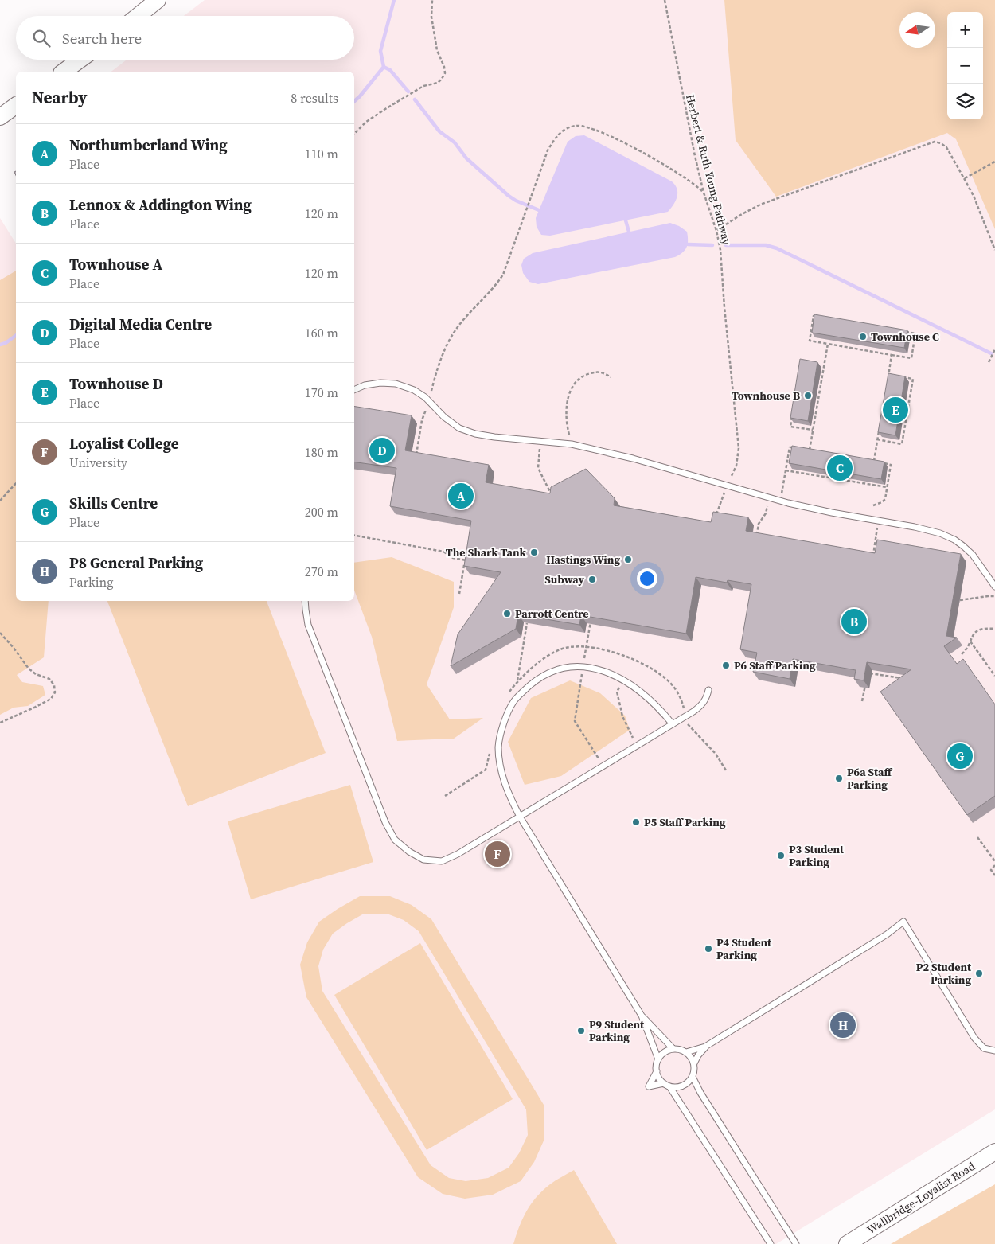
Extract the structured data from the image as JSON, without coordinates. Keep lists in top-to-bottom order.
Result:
{
  "streets": {
    "main road": ["Wallbridge-Loyalist Road"],
    "path": ["Herbert & Ruth Young Pathway"]
  },
  "places": [
    "Townhouse C",
    "Townhouse B",
    "The Shark Tank",
    "Hastings Wing",
    "Subway",
    "Parrott Centre",
    "P6 Staff Parking",
    "P6a Staff Parking",
    "P5 Staff Parking",
    "P3 Student Parking",
    "P4 Student Parking",
    "P2 Student Parking",
    "P9 Student Parking"
  ],
  "north": "left",
  "page": {
    "map_buttons": ["+", "−"],
    "search": "Search here",
    "heading": ["Nearby", "8 results"],
    "list": [
      {
        "mark": "A",
        "name": "Northumberland Wing",
        "note": "Place",
        "value": "110 m"
      },
      {
        "mark": "B",
        "name": "Lennox & Addington Wing",
        "note": "Place",
        "value": "120 m"
      },
      {
        "mark": "C",
        "name": "Townhouse A",
        "note": "Place",
        "value": "120 m"
      },
      {
        "mark": "D",
        "name": "Digital Media Centre",
        "note": "Place",
        "value": "160 m"
      },
      {
        "mark": "E",
        "name": "Townhouse D",
        "note": "Place",
        "value": "170 m"
      },
      {
        "mark": "F",
        "name": "Loyalist College",
        "note": "University",
        "value": "180 m"
      },
      {
        "mark": "G",
        "name": "Skills Centre",
        "note": "Place",
        "value": "200 m"
      },
      {
        "mark": "H",
        "name": "P8 General Parking",
        "note": "Parking",
        "value": "270 m"
      }
    ],
    "pins": [
      "E",
      "D",
      "C",
      "A",
      "B",
      "G",
      "F",
      "H"
    ]
  }
}
